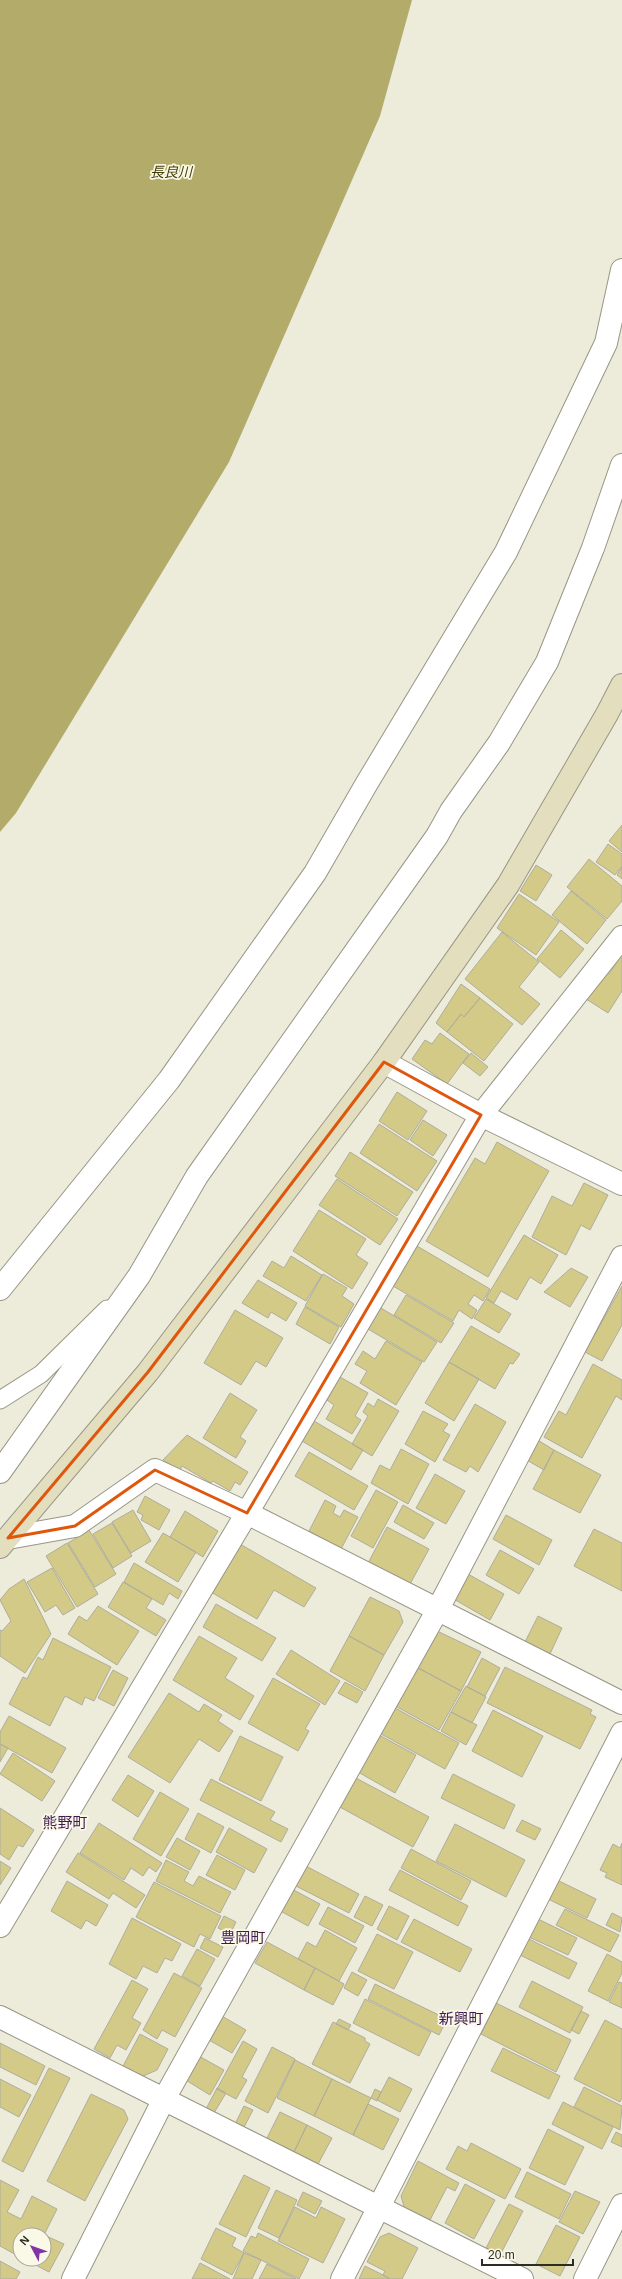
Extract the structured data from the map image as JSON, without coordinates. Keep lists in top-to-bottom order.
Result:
{
  "districts": ["熊野町", "豊岡町", "新興町"],
  "water": ["長良川"],
  "scale_bar": "20 m",
  "north": "top left"
}
